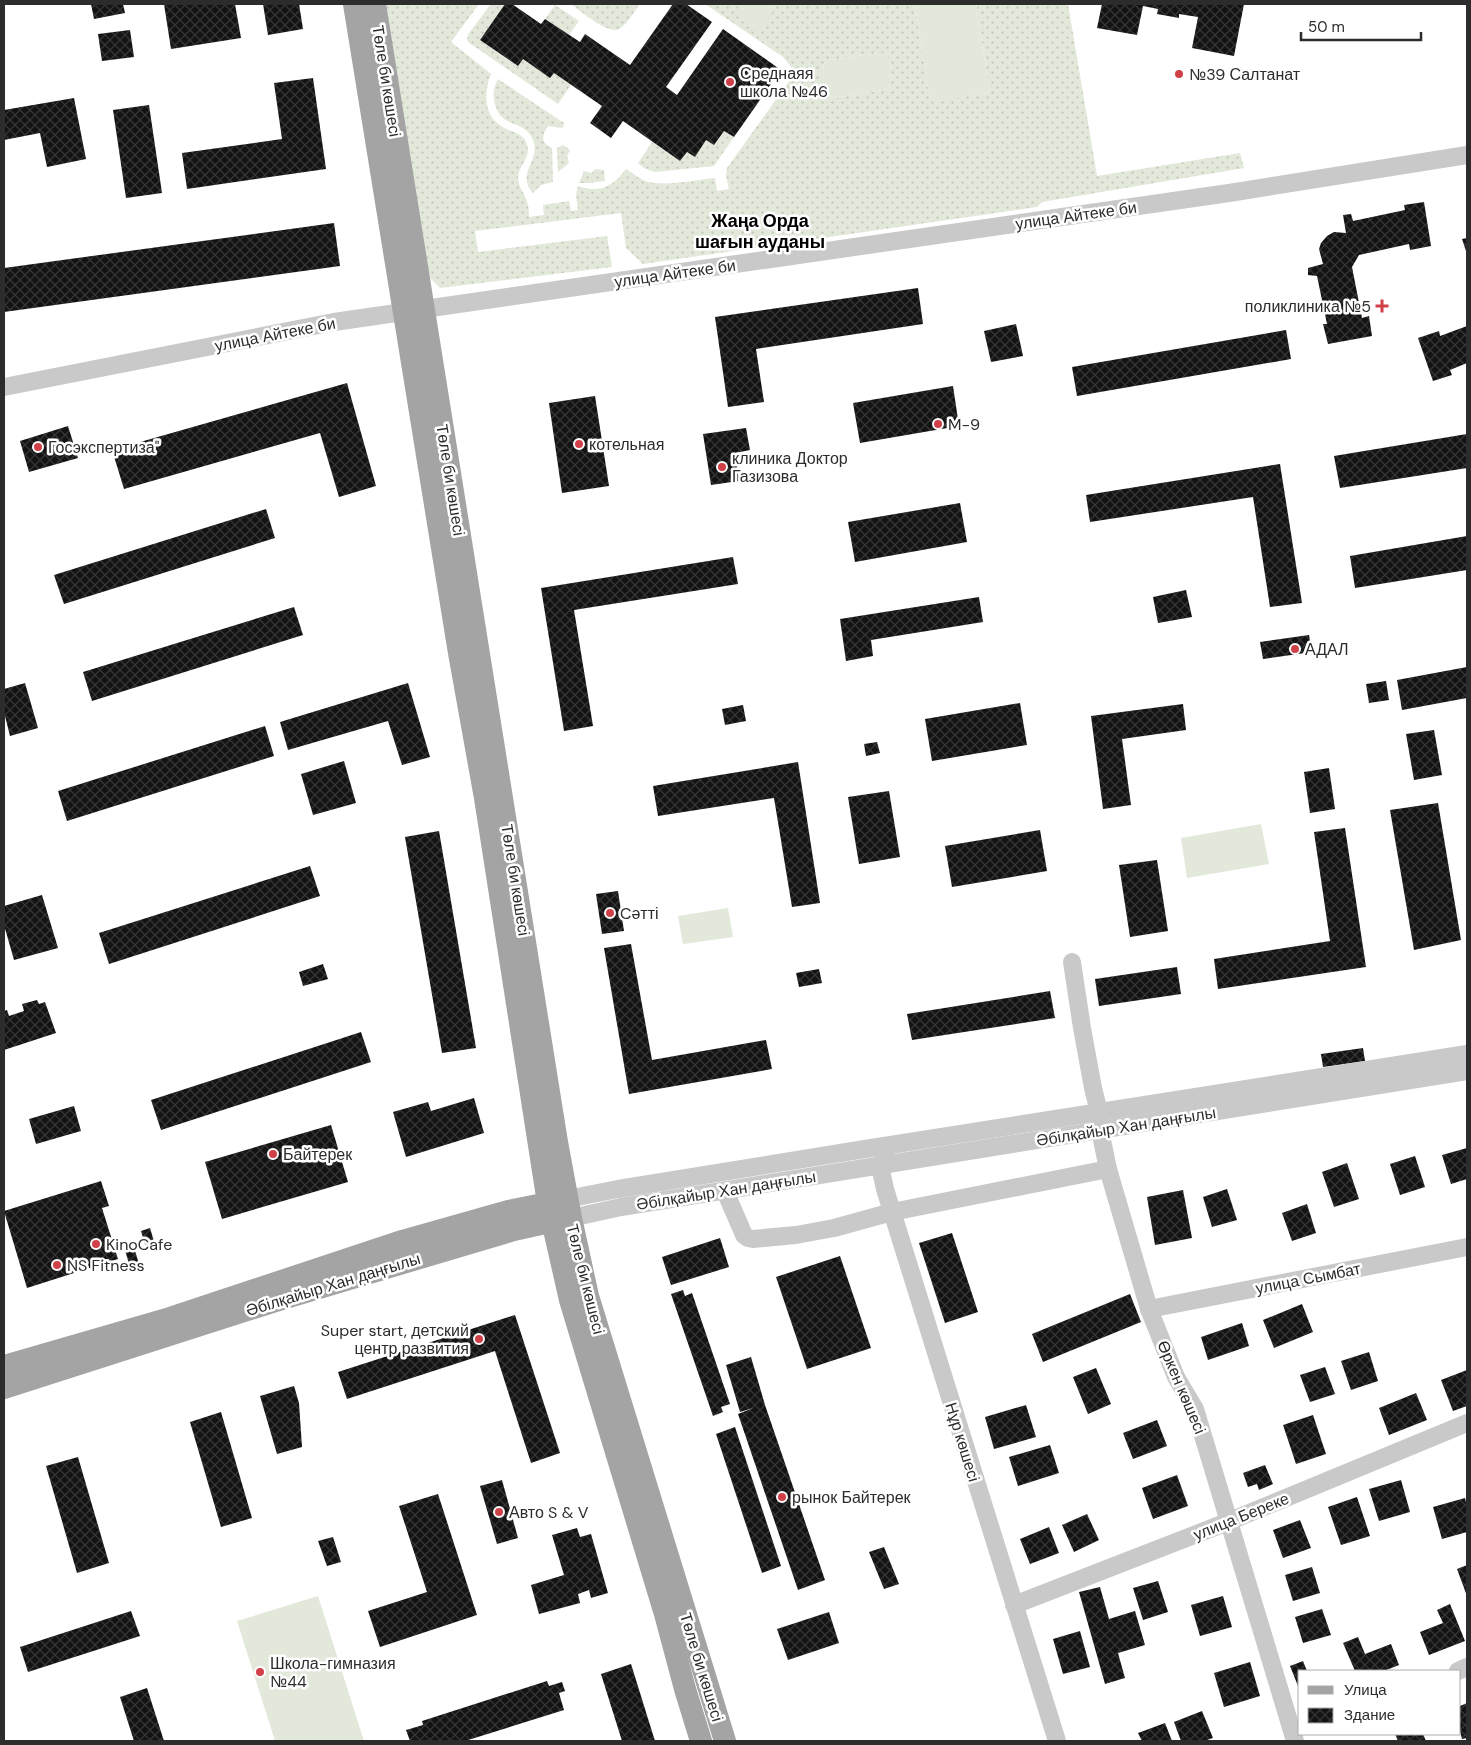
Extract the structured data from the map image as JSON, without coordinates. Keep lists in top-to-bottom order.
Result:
{
  "streets": {
    "main road": ["Төле би көшесі", "Әбілқайыр Хан даңғылы"],
    "street": [
      "улица Айтеке би",
      "улица Сымбат",
      "Өркен көшесі",
      "Нұр көшесі",
      "улица Береке"
    ]
  },
  "crossings": [
    ["Төле би көшесі", "улица Айтеке би"],
    ["Төле би көшесі", "Әбілқайыр Хан даңғылы"],
    ["Әбілқайыр Хан даңғылы", "Өркен көшесі"],
    ["Әбілқайыр Хан даңғылы", "Нұр көшесі"],
    ["улица Сымбат", "Өркен көшесі"],
    ["Өркен көшесі", "улица Береке"],
    ["Нұр көшесі", "улица Береке"]
  ],
  "districts": ["Жаңа Орда шағын ауданы"],
  "places": {
    "other": [
      "№39 Салтанат",
      "Среднаяя школа №46",
      "M-9",
      "котельная",
      "Госэкспертиза\"",
      "клиника Доктор Газизова",
      "АДАЛ",
      "Cәтті",
      "Байтерек",
      "KinoCafe",
      "NS Fitness",
      "Super start, детский центр развития",
      "рынок Байтерек",
      "Авто S & V",
      "Школа-гимназия №44"
    ],
    "health": ["поликлиника №5"]
  },
  "legend": ["Улица", "Здание"],
  "scale_bar": "50 m"
}
